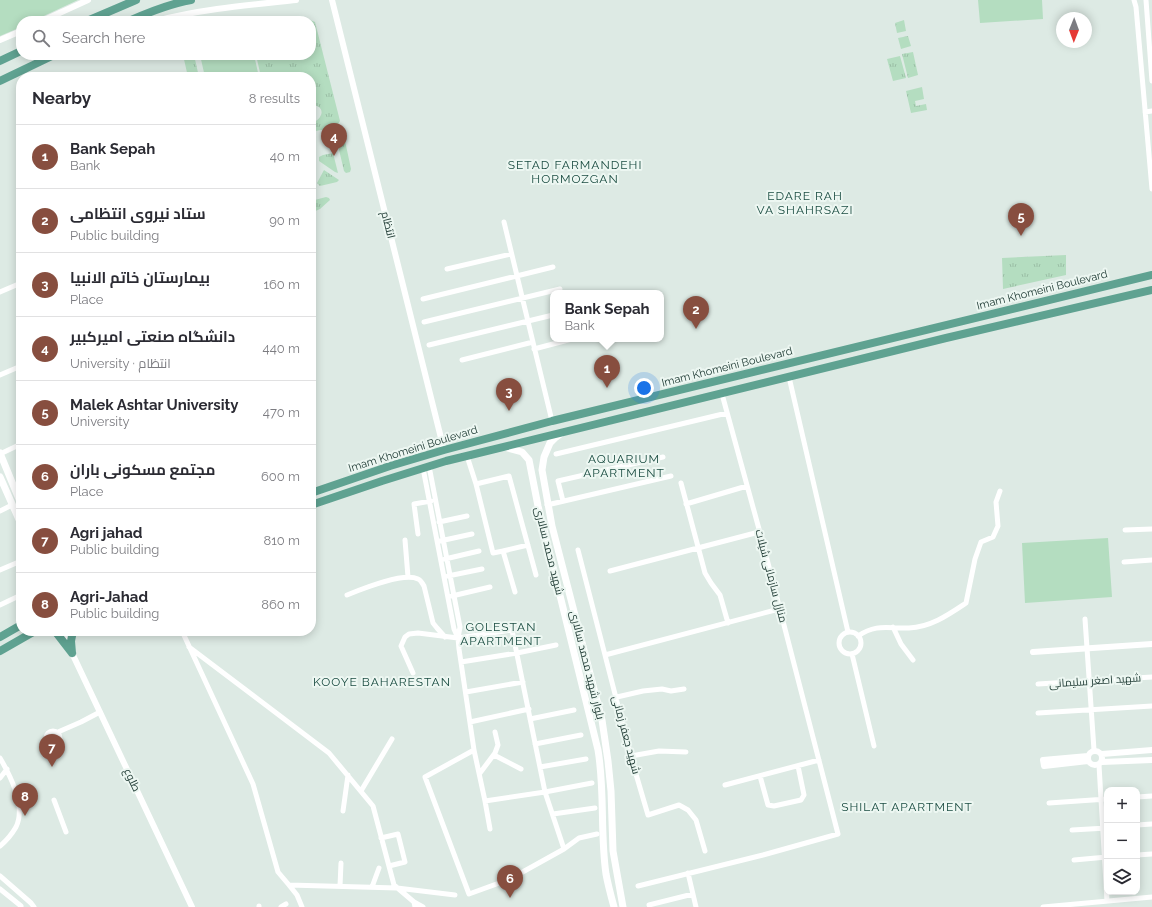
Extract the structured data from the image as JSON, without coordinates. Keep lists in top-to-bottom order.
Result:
{
  "streets": {
    "main road": ["Imam Khomeini Boulevard", "شهید محمد سالاری", "بلوار شهید محمد سالاری"],
    "street": [
      "انتظام",
      "منازل سازمانی شیلات",
      "شهید اصغر سلیمانی",
      "شهید جعفر زمانی",
      "طلوع"
    ]
  },
  "crossings": [
    ["انتظام", "Imam Khomeini Boulevard"],
    ["Imam Khomeini Boulevard", "شهید محمد سالاری"],
    ["Imam Khomeini Boulevard", "منازل سازمانی شیلات"],
    ["Imam Khomeini Boulevard", "بلوار شهید محمد سالاری"]
  ],
  "districts": [
    "SETAD FARMANDEHI HORMOZGAN",
    "EDARE RAH VA SHAHRSAZI",
    "AQUARIUM APARTMENT",
    "GOLESTAN APARTMENT",
    "KOOYE BAHARESTAN",
    "SHILAT APARTMENT"
  ],
  "north": "bottom",
  "page": {
    "search": "Search here",
    "heading": ["Nearby", "8 results"],
    "pins": [
      "4",
      "5",
      "2",
      "1",
      "3",
      "7",
      "8",
      "6"
    ],
    "list": [
      {
        "mark": "1",
        "name": "Bank Sepah",
        "note": "Bank",
        "value": "40 m"
      },
      {
        "mark": "2",
        "name": "ستاد نیروی انتظامی",
        "note": "Public building",
        "value": "90 m"
      },
      {
        "mark": "3",
        "name": "بیمارستان خاتم الانبیا",
        "note": "Place",
        "value": "160 m"
      },
      {
        "mark": "4",
        "name": "دانشگاه صنعتی امیرکبیر",
        "note": "University · انتظام",
        "value": "440 m"
      },
      {
        "mark": "5",
        "name": "Malek Ashtar University",
        "note": "University",
        "value": "470 m"
      },
      {
        "mark": "6",
        "name": "مجتمع مسکونی باران",
        "note": "Place",
        "value": "600 m"
      },
      {
        "mark": "7",
        "name": "Agri jahad",
        "note": "Public building",
        "value": "810 m"
      },
      {
        "mark": "8",
        "name": "Agri-Jahad",
        "note": "Public building",
        "value": "860 m"
      }
    ],
    "popup": ["Bank Sepah", "Bank"],
    "map_buttons": ["+", "−"]
  }
}
